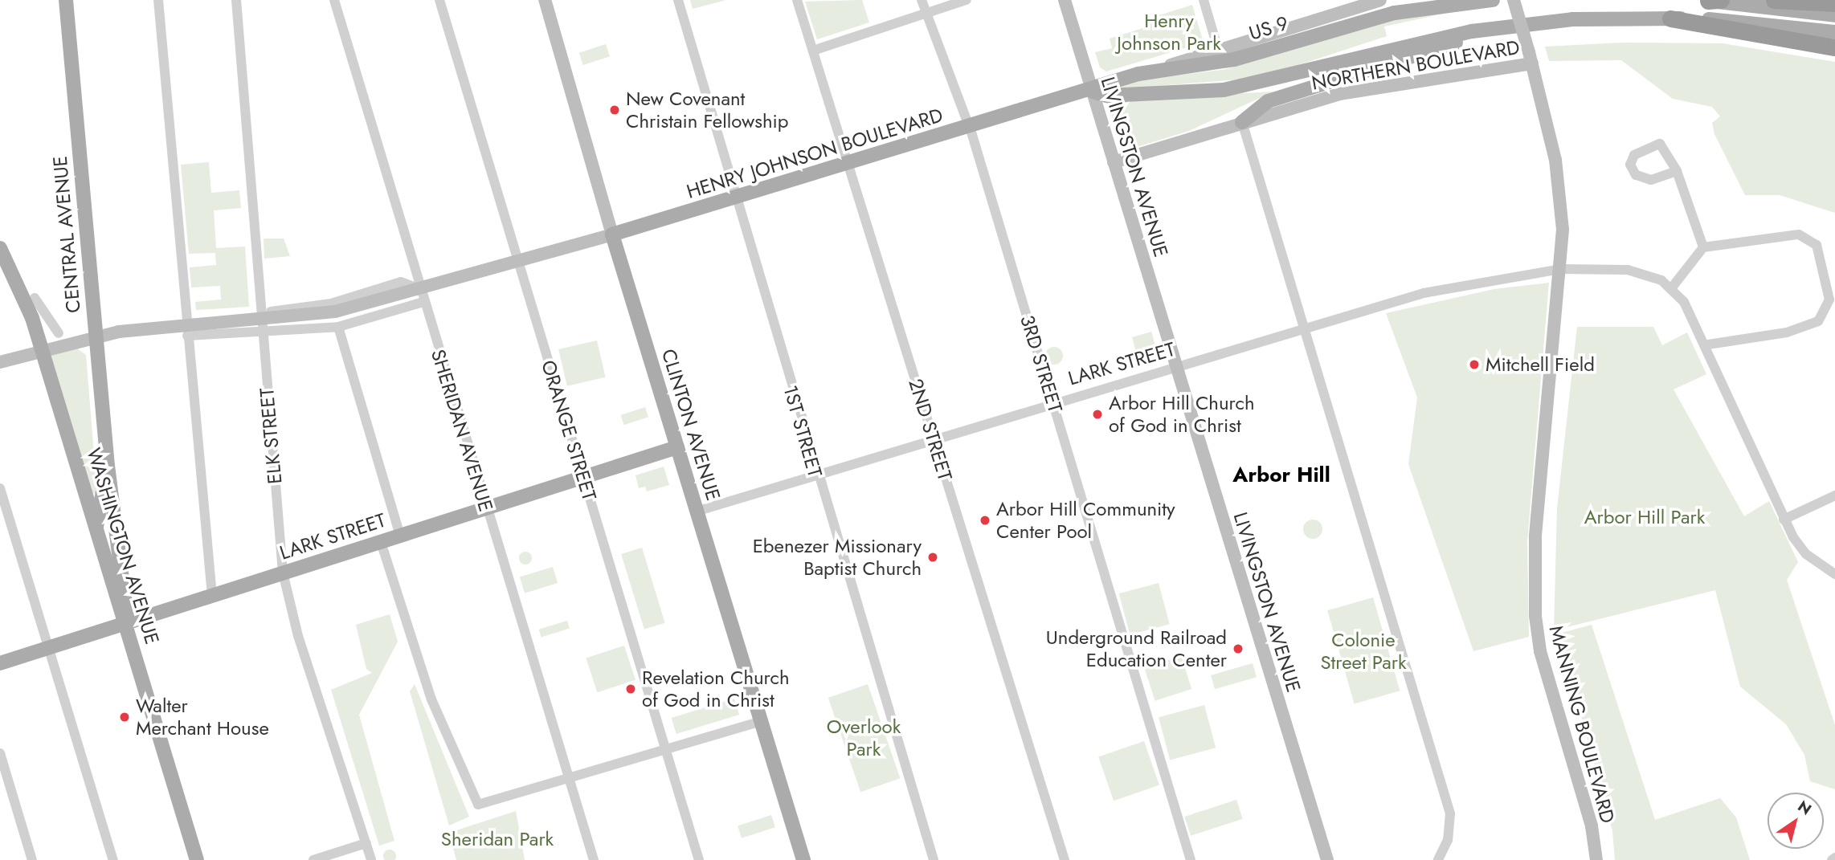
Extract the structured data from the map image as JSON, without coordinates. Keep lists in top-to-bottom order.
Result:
{
  "streets": {
    "main road": [
      "US 9",
      "HENRY JOHNSON BOULEVARD",
      "CENTRAL AVENUE",
      "LARK STREET",
      "CLINTON AVENUE",
      "WASHINGTON AVENUE"
    ],
    "street": [
      "NORTHERN BOULEVARD",
      "LIVINGSTON AVENUE",
      "3RD STREET",
      "2ND STREET",
      "SHERIDAN AVENUE",
      "ORANGE STREET",
      "1ST STREET",
      "ELK STREET",
      "MANNING BOULEVARD"
    ]
  },
  "crossings": [
    ["US 9", "HENRY JOHNSON BOULEVARD"],
    ["US 9", "LIVINGSTON AVENUE"],
    ["NORTHERN BOULEVARD", "LIVINGSTON AVENUE"],
    ["NORTHERN BOULEVARD", "MANNING BOULEVARD"],
    ["HENRY JOHNSON BOULEVARD", "LIVINGSTON AVENUE"],
    ["HENRY JOHNSON BOULEVARD", "CENTRAL AVENUE"],
    ["HENRY JOHNSON BOULEVARD", "3RD STREET"],
    ["HENRY JOHNSON BOULEVARD", "CLINTON AVENUE"],
    ["HENRY JOHNSON BOULEVARD", "2ND STREET"],
    ["HENRY JOHNSON BOULEVARD", "SHERIDAN AVENUE"],
    ["HENRY JOHNSON BOULEVARD", "ORANGE STREET"],
    ["HENRY JOHNSON BOULEVARD", "1ST STREET"],
    ["HENRY JOHNSON BOULEVARD", "ELK STREET"],
    ["HENRY JOHNSON BOULEVARD", "WASHINGTON AVENUE"],
    ["LIVINGSTON AVENUE", "LARK STREET"],
    ["CENTRAL AVENUE", "LARK STREET"],
    ["CENTRAL AVENUE", "WASHINGTON AVENUE"],
    ["3RD STREET", "LARK STREET"],
    ["LARK STREET", "CLINTON AVENUE"],
    ["LARK STREET", "2ND STREET"],
    ["LARK STREET", "SHERIDAN AVENUE"],
    ["LARK STREET", "ORANGE STREET"],
    ["LARK STREET", "1ST STREET"],
    ["LARK STREET", "ELK STREET"],
    ["LARK STREET", "WASHINGTON AVENUE"],
    ["LARK STREET", "MANNING BOULEVARD"]
  ],
  "districts": ["Arbor Hill"],
  "parks": [
    "Henry Johnson Park",
    "Arbor Hill Park",
    "Colonie Street Park",
    "Overlook Park",
    "Sheridan Park"
  ],
  "places": [
    "New Covenant Christain Fellowship",
    "Mitchell Field",
    "Arbor Hill Church of God in Christ",
    "Arbor Hill Community Center Pool",
    "Ebenezer Missionary Baptist Church",
    "Underground Railroad Education Center",
    "Revelation Church of God in Christ",
    "Walter Merchant House"
  ],
  "north": "top right"
}
